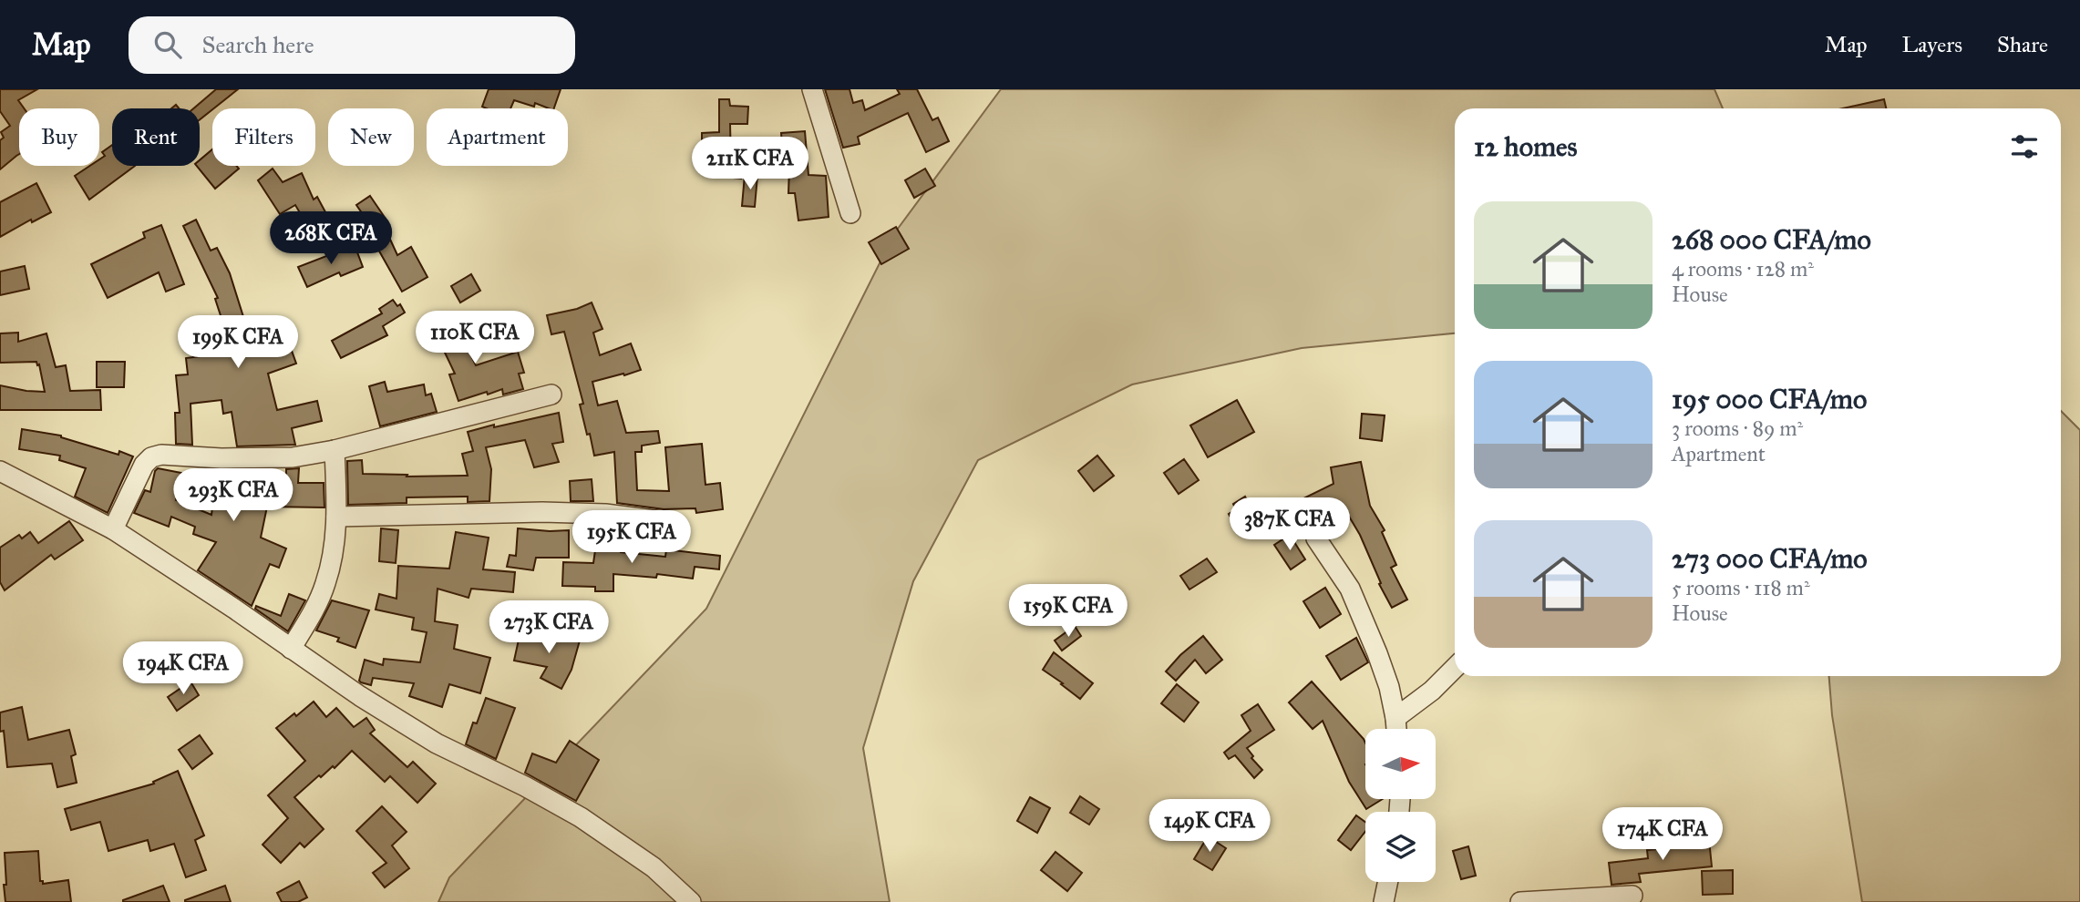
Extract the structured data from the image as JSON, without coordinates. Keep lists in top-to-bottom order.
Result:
{
  "north": "right",
  "page": {
    "header": "Map",
    "search": "Search here",
    "nav": ["Map", "Layers", "Share"],
    "chip": [
      "Buy",
      "Rent",
      "Filters",
      "New",
      "Apartment"
    ],
    "heading": "12 homes",
    "price": [
      "211K CFA",
      "268K CFA",
      "110K CFA",
      "199K CFA",
      "293K CFA",
      "387K CFA",
      "195K CFA",
      "159K CFA",
      "273K CFA",
      "194K CFA",
      "149K CFA",
      "174K CFA"
    ],
    "list": [
      {
        "name": "268 000 CFA/mo",
        "note": "4 rooms · 128 m² · House"
      },
      {
        "name": "195 000 CFA/mo",
        "note": "3 rooms · 89 m² · Apartment"
      },
      {
        "name": "273 000 CFA/mo",
        "note": "5 rooms · 118 m² · House"
      }
    ]
  }
}
